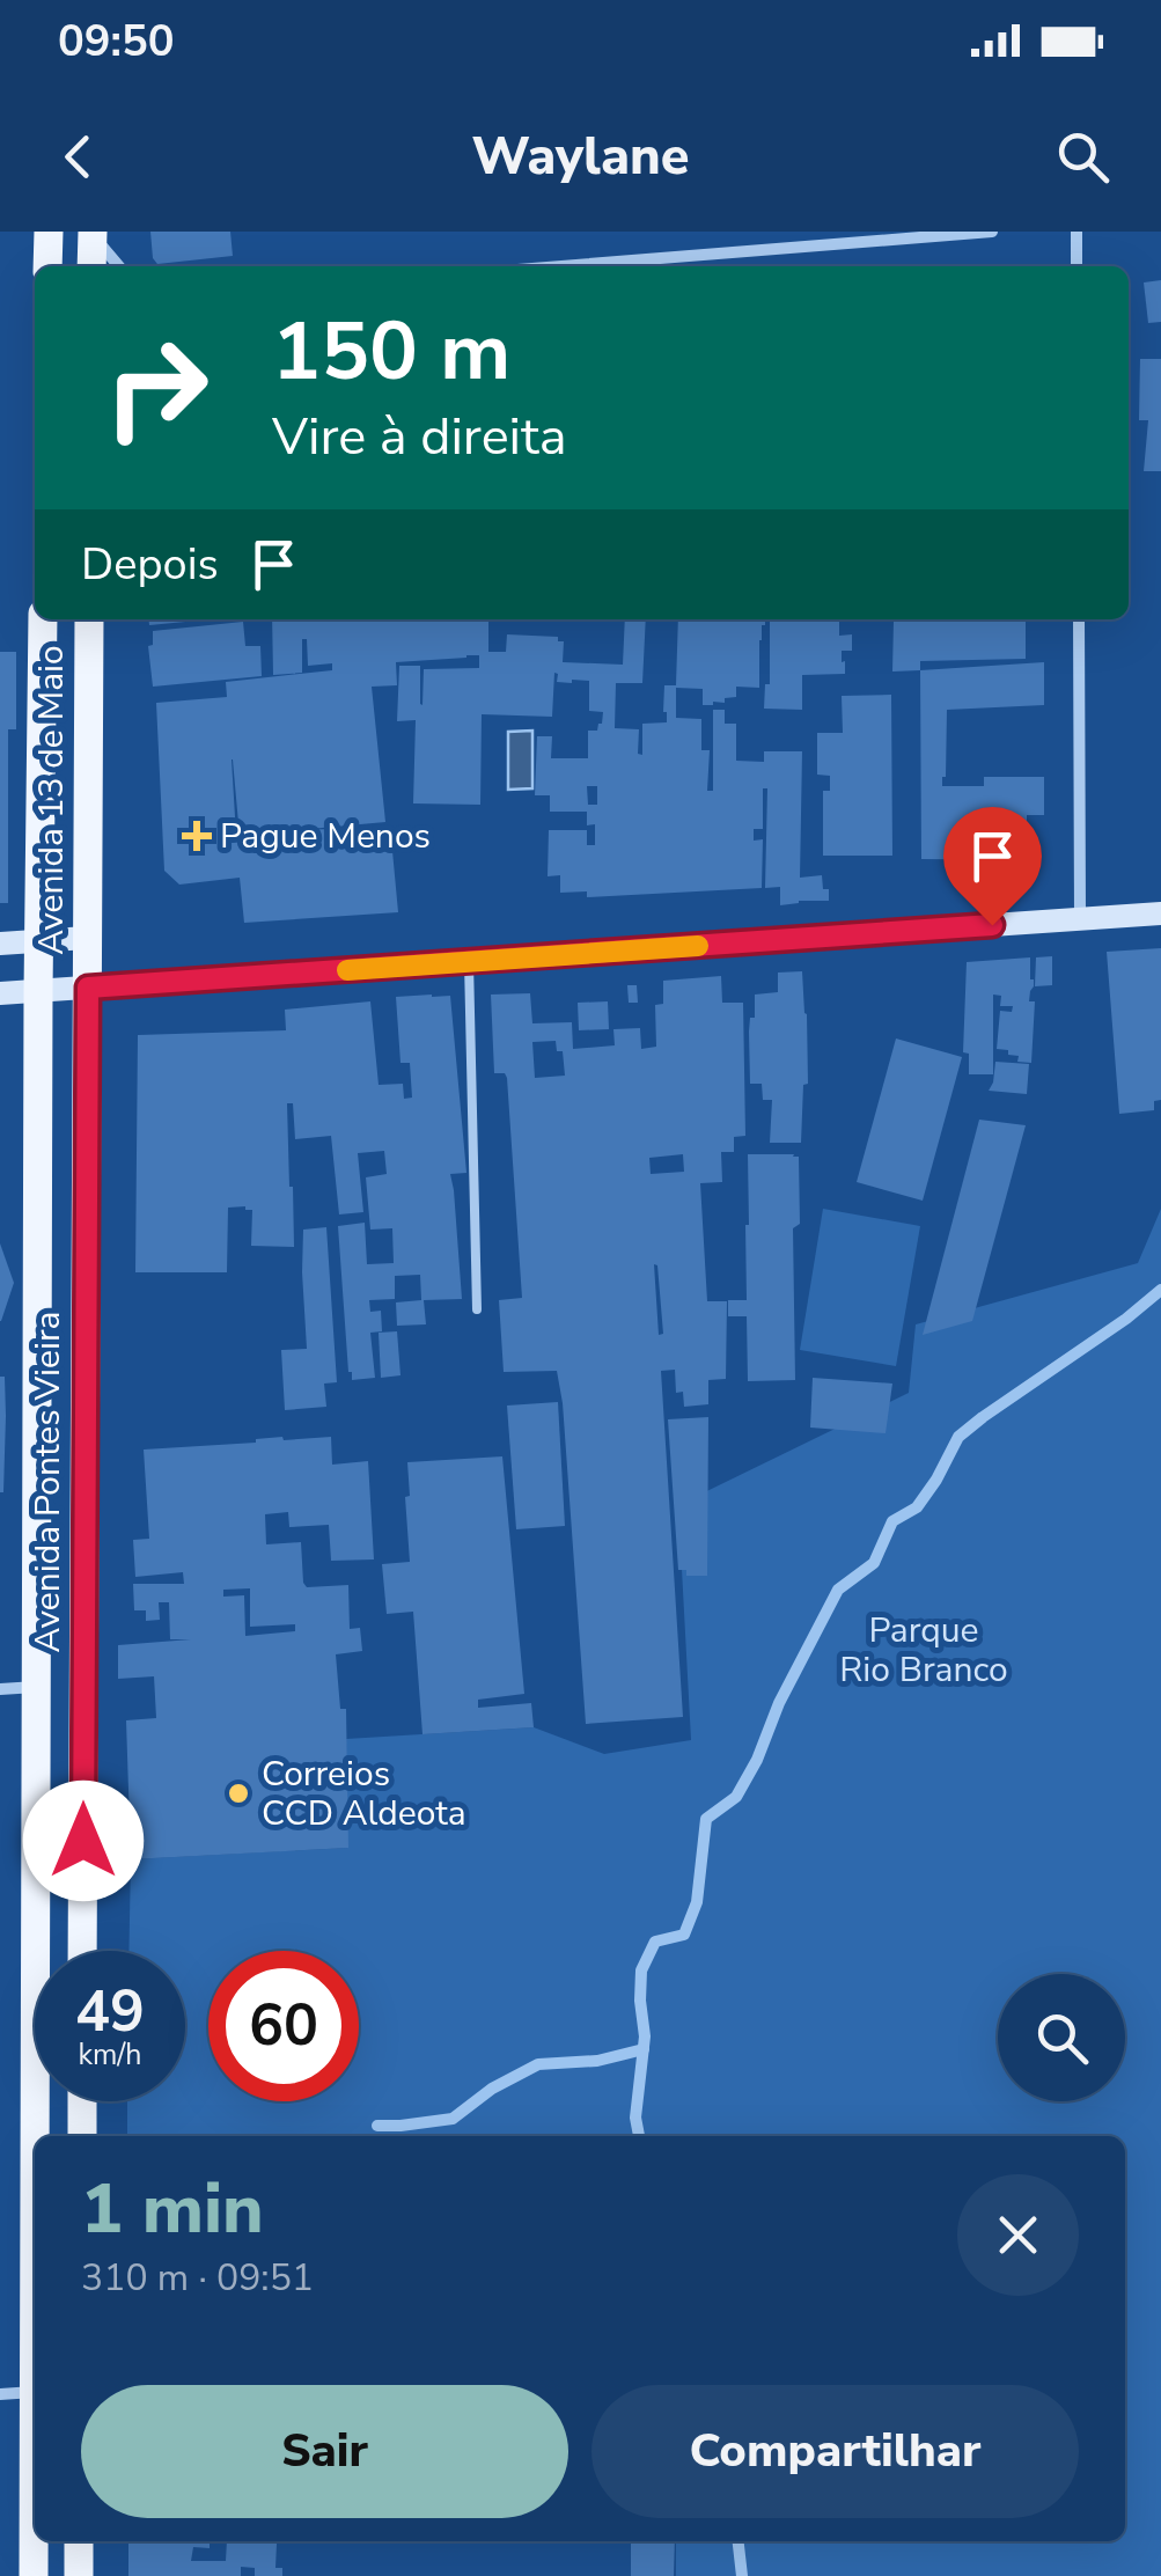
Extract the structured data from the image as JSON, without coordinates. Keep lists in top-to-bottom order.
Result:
{
  "streets": {
    "main road": ["Avenida 13 de Maio", "Avenida Pontes Vieira"]
  },
  "crossings": [
    ["Avenida 13 de Maio", "Avenida Pontes Vieira"]
  ],
  "parks": ["Parque Rio Branco"],
  "places": {
    "health": ["Pague Menos"],
    "other": ["Correios CCD Aldeota"]
  },
  "page": {
    "status": "09:50",
    "header": "Waylane",
    "turn": ["150 m", "Vire à direita"],
    "then": "Depois",
    "speed": "49 km/h",
    "limit": "60",
    "heading": ["1 min", "310 m · 09:51"],
    "buttons": ["Sair", "Compartilhar"]
  }
}
